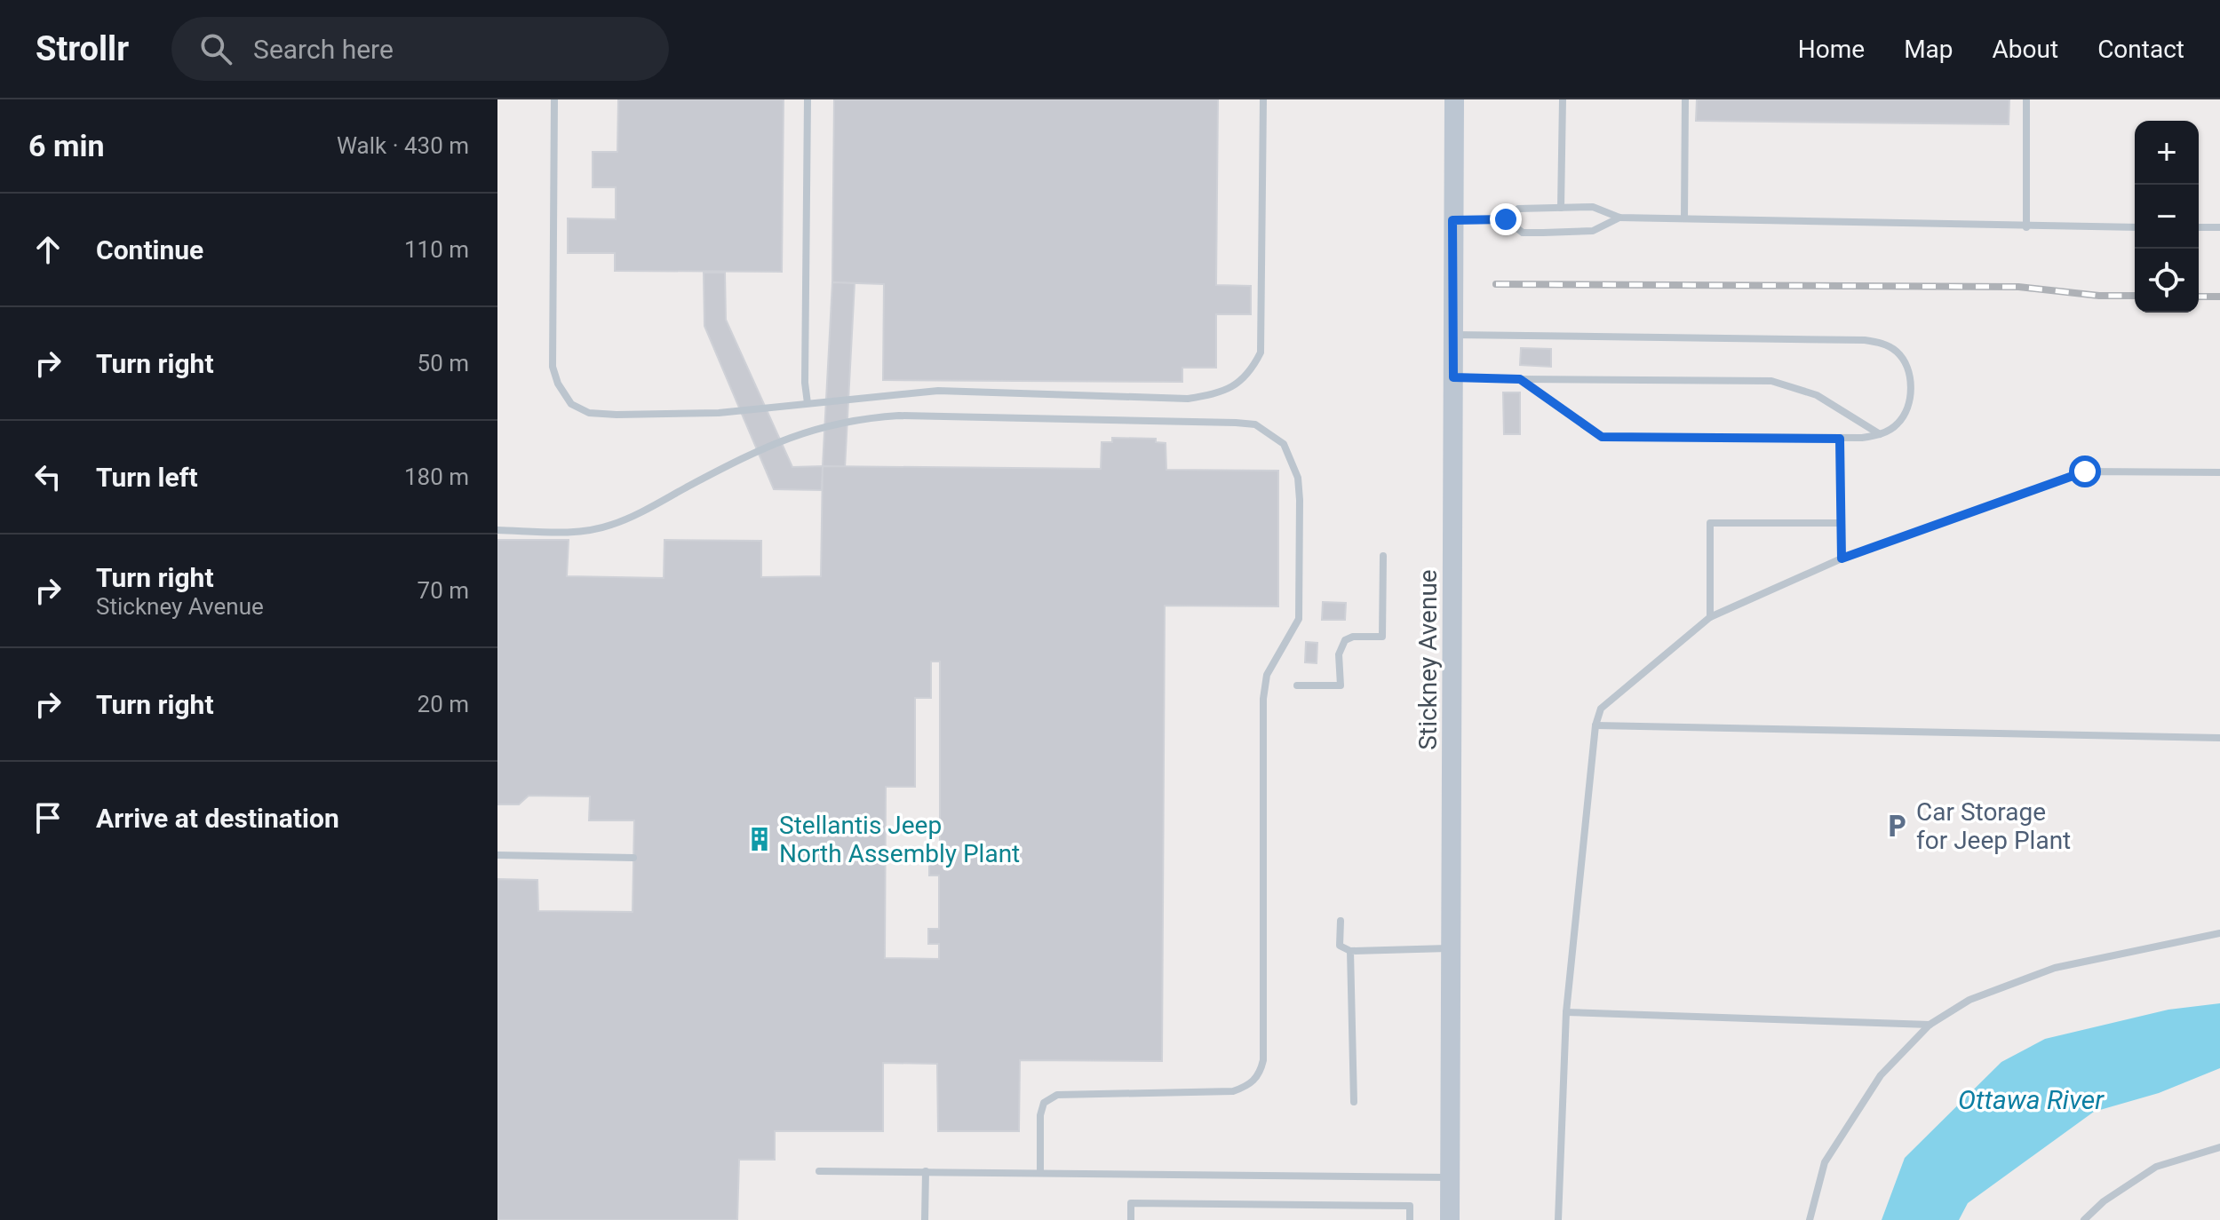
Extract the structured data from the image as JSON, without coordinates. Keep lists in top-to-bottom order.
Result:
{
  "streets": {
    "street": ["Stickney Avenue"]
  },
  "water": ["Ottawa River"],
  "places": {
    "parking": ["Car Storage for Jeep Plant"],
    "building": ["Stellantis Jeep North Assembly Plant"]
  },
  "page": {
    "header": "Strollr",
    "search": "Search here",
    "nav": [
      "Home",
      "Map",
      "About",
      "Contact"
    ],
    "heading": ["6 min", "Walk · 430 m"],
    "map_buttons": ["+", "−"],
    "list": [
      ["Continue", "110 m"],
      ["Turn right", "50 m"],
      ["Turn left", "180 m"],
      ["Turn right", "Stickney Avenue", "70 m"],
      ["Turn right", "20 m"],
      "Arrive at destination"
    ]
  }
}
